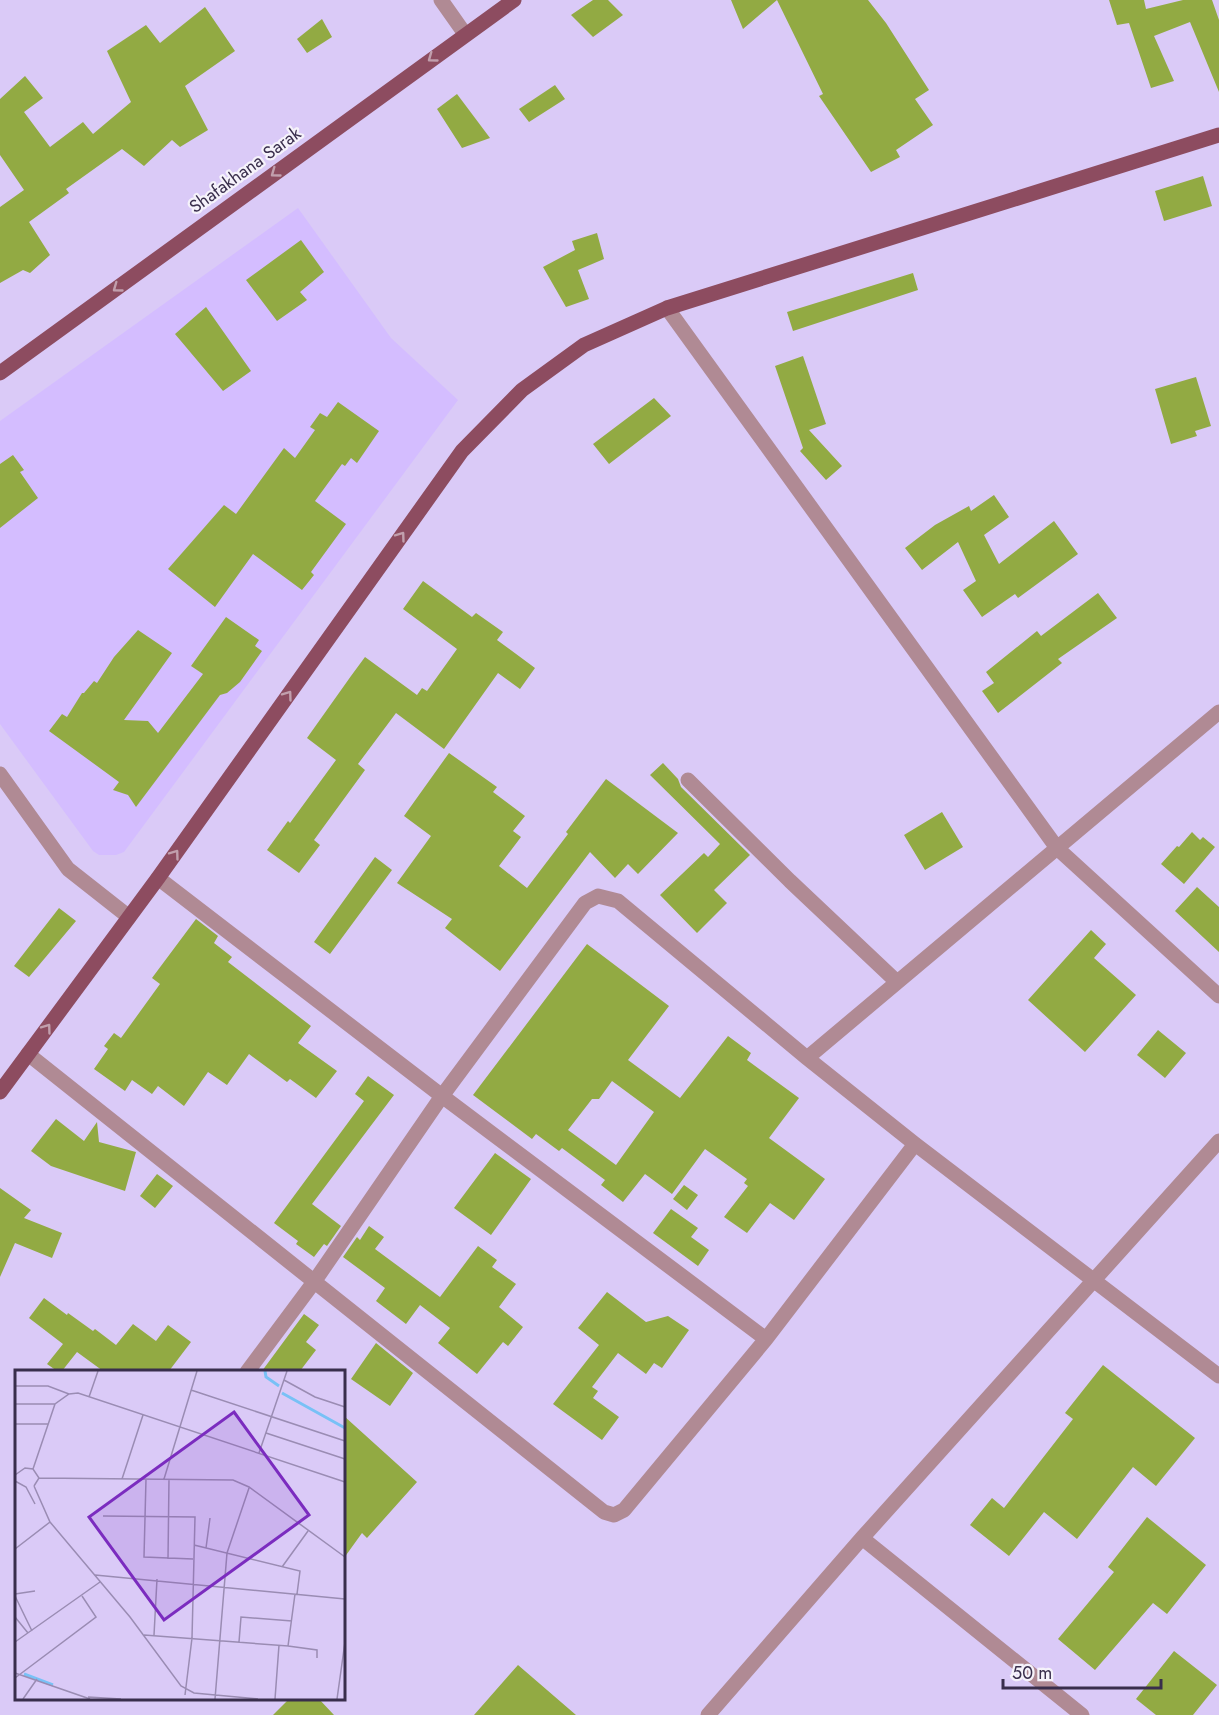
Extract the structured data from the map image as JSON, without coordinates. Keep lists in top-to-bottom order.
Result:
{
  "streets": {
    "main road": ["Shafakhana Sarak"]
  },
  "one_way": ["Shafakhana Sarak"],
  "scale_bar": "50 m"
}
